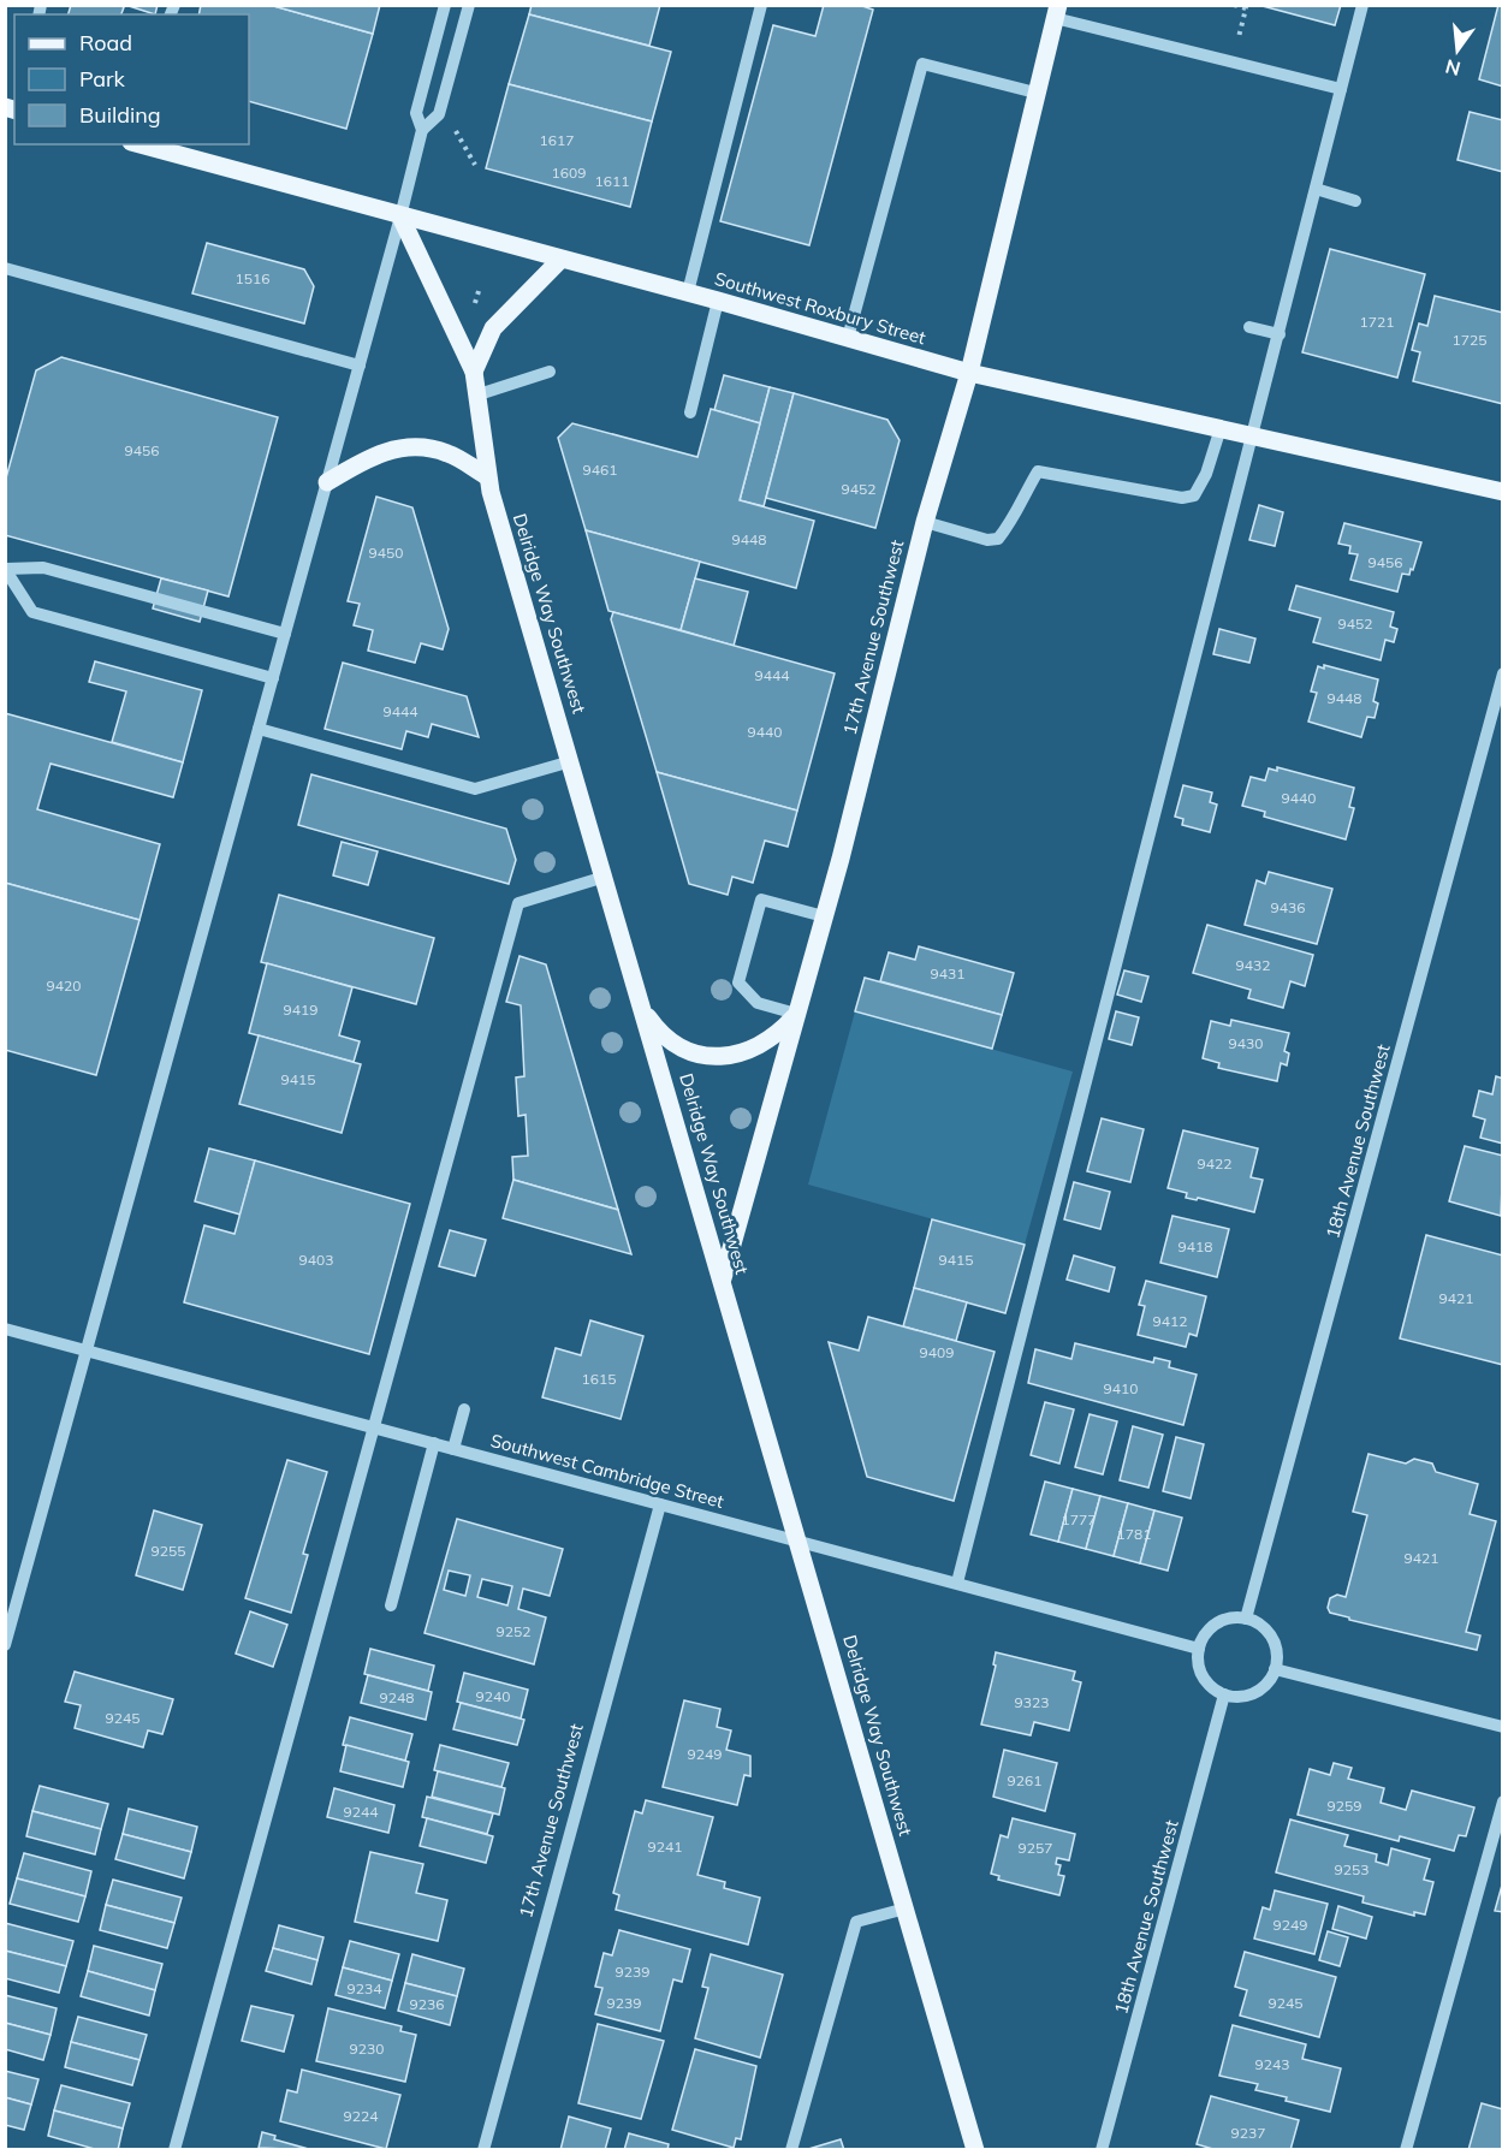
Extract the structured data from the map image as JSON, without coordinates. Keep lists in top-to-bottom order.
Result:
{
  "streets": {
    "main road": ["Southwest Roxbury Street", "Delridge Way Southwest", "17th Avenue Southwest"],
    "street": ["18th Avenue Southwest", "Southwest Cambridge Street"]
  },
  "crossings": [
    ["Southwest Roxbury Street", "Delridge Way Southwest"],
    ["Southwest Roxbury Street", "17th Avenue Southwest"],
    ["Delridge Way Southwest", "17th Avenue Southwest"],
    ["Delridge Way Southwest", "Southwest Cambridge Street"],
    ["17th Avenue Southwest", "Southwest Cambridge Street"],
    ["18th Avenue Southwest", "Southwest Cambridge Street"]
  ],
  "house_numbers": [
    "1617",
    "1609",
    "1611",
    "1516",
    "1721",
    "1725",
    "9456",
    "9461",
    "9452",
    "9448",
    "9450",
    "9456",
    "9452",
    "9444",
    "9448",
    "9444",
    "9440",
    "9440",
    "9436",
    "9432",
    "9431",
    "9420",
    "9419",
    "9430",
    "9415",
    "9422",
    "9418",
    "9403",
    "9415",
    "9421",
    "9412",
    "9409",
    "1615",
    "9410",
    "1777",
    "1781",
    "9255",
    "9421",
    "9252",
    "9240",
    "9248",
    "9323",
    "9245",
    "9249",
    "9261",
    "9259",
    "9244",
    "9241",
    "9257",
    "9253",
    "9249",
    "9239",
    "9234",
    "9239",
    "9245",
    "9236",
    "9230",
    "9243",
    "9224",
    "9237"
  ],
  "legend": ["Road", "Park", "Building"],
  "north": "bottom"
}
